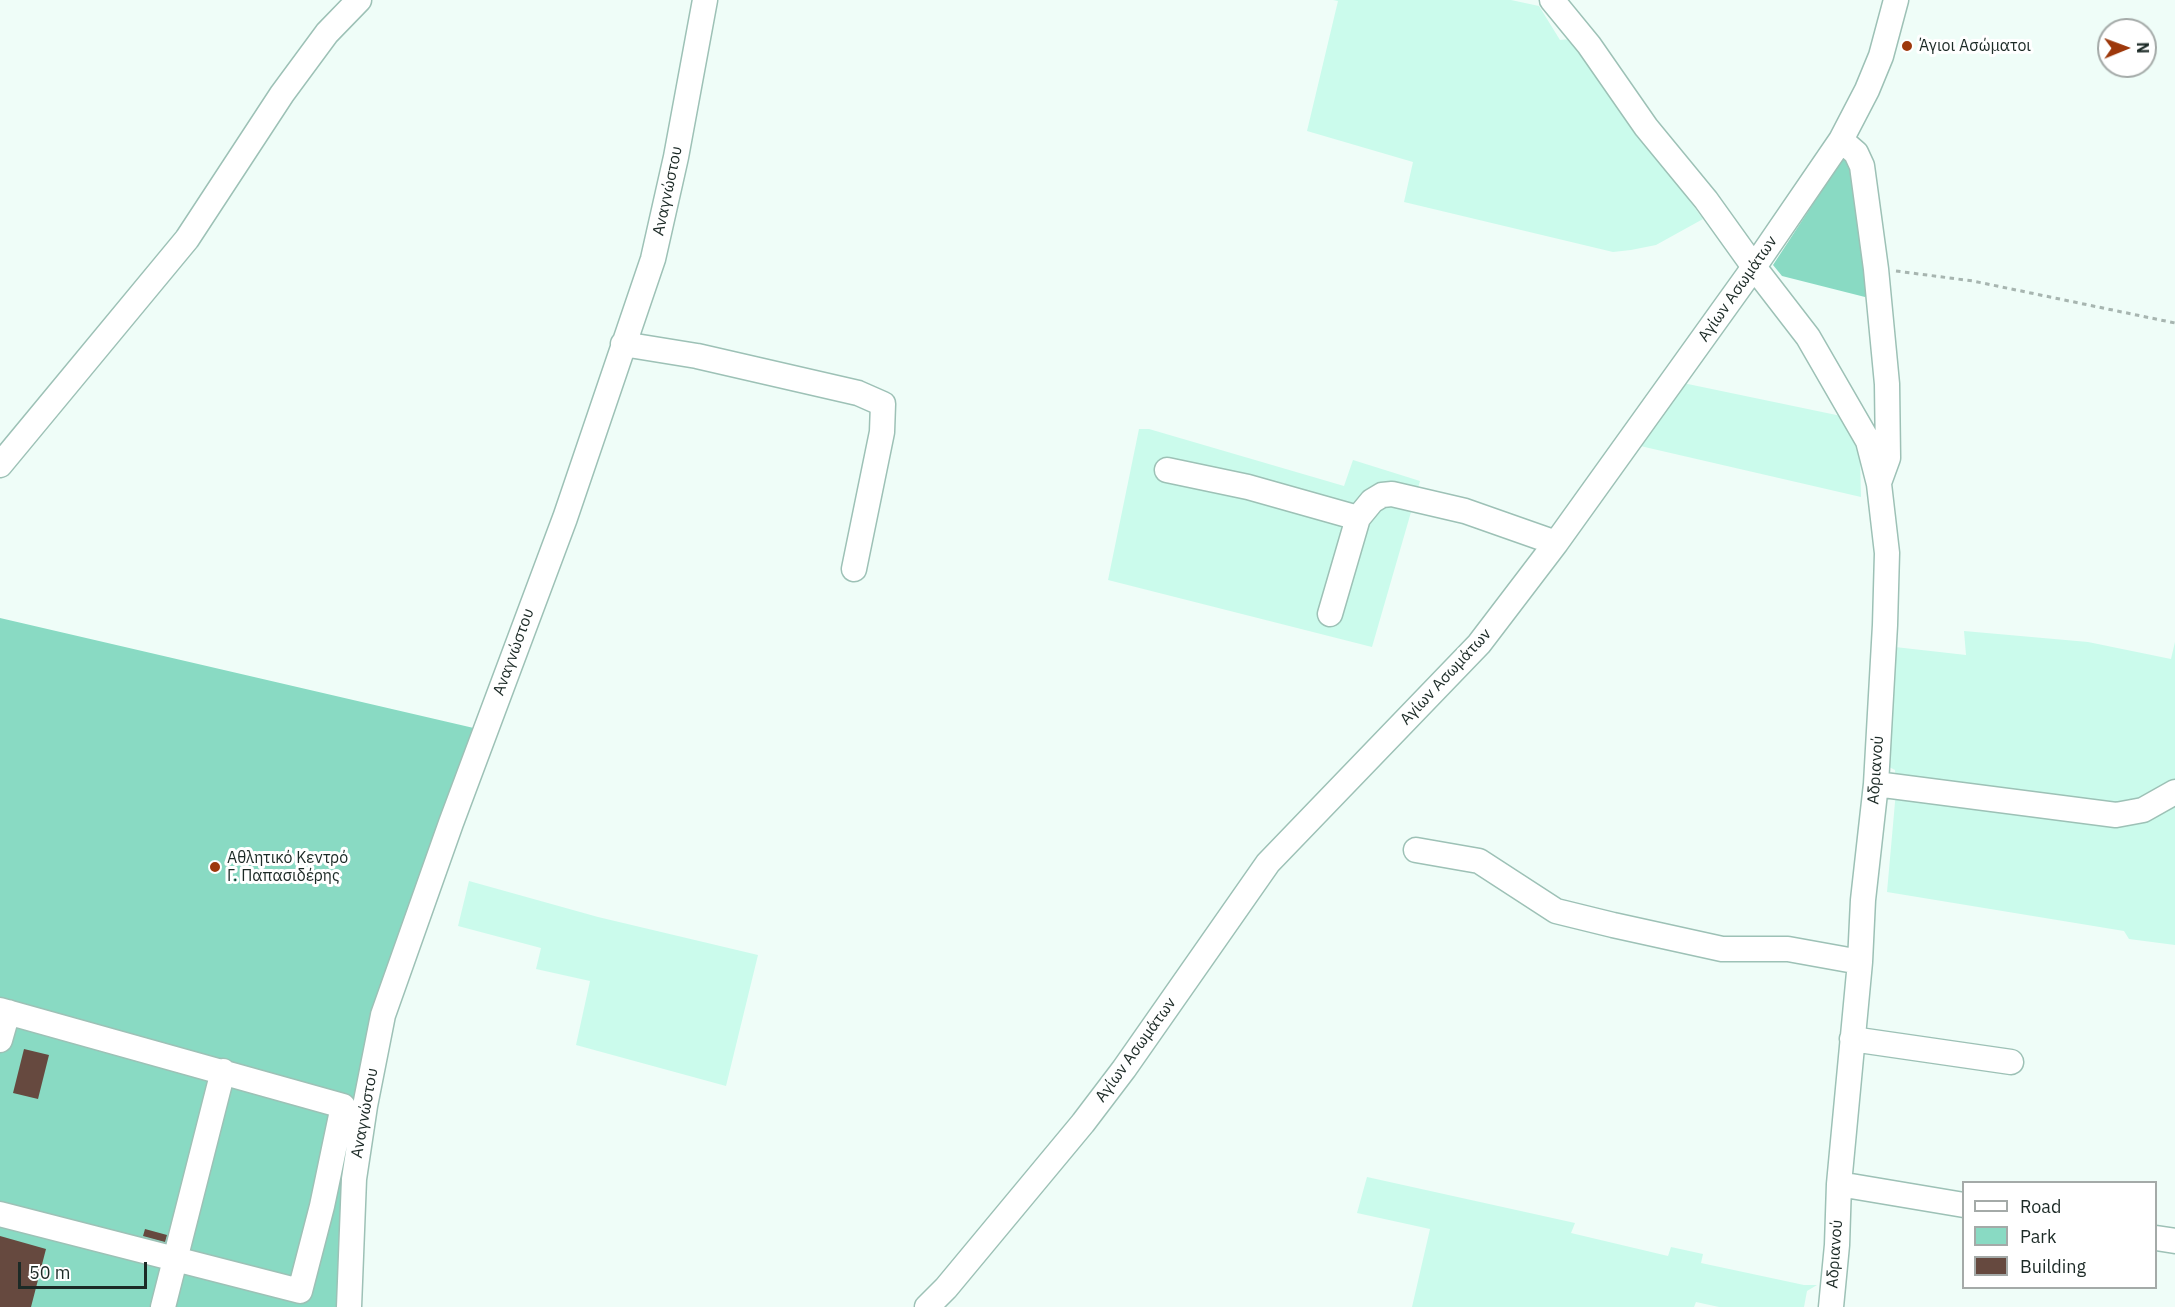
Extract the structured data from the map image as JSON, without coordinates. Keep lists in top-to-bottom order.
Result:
{
  "streets": {
    "street": ["Αναγνώστου", "Αγίων Ασωμάτων", "Αδριανού"]
  },
  "crossings": [
    ["Αγίων Ασωμάτων", "Αδριανού"]
  ],
  "places": ["Άγιοι Ασώματοι", "Αθλητικό Κεντρό Γ. Παπασιδέρης"],
  "legend": ["Road", "Park", "Building"],
  "scale_bar": "50 m",
  "north": "right"
}
